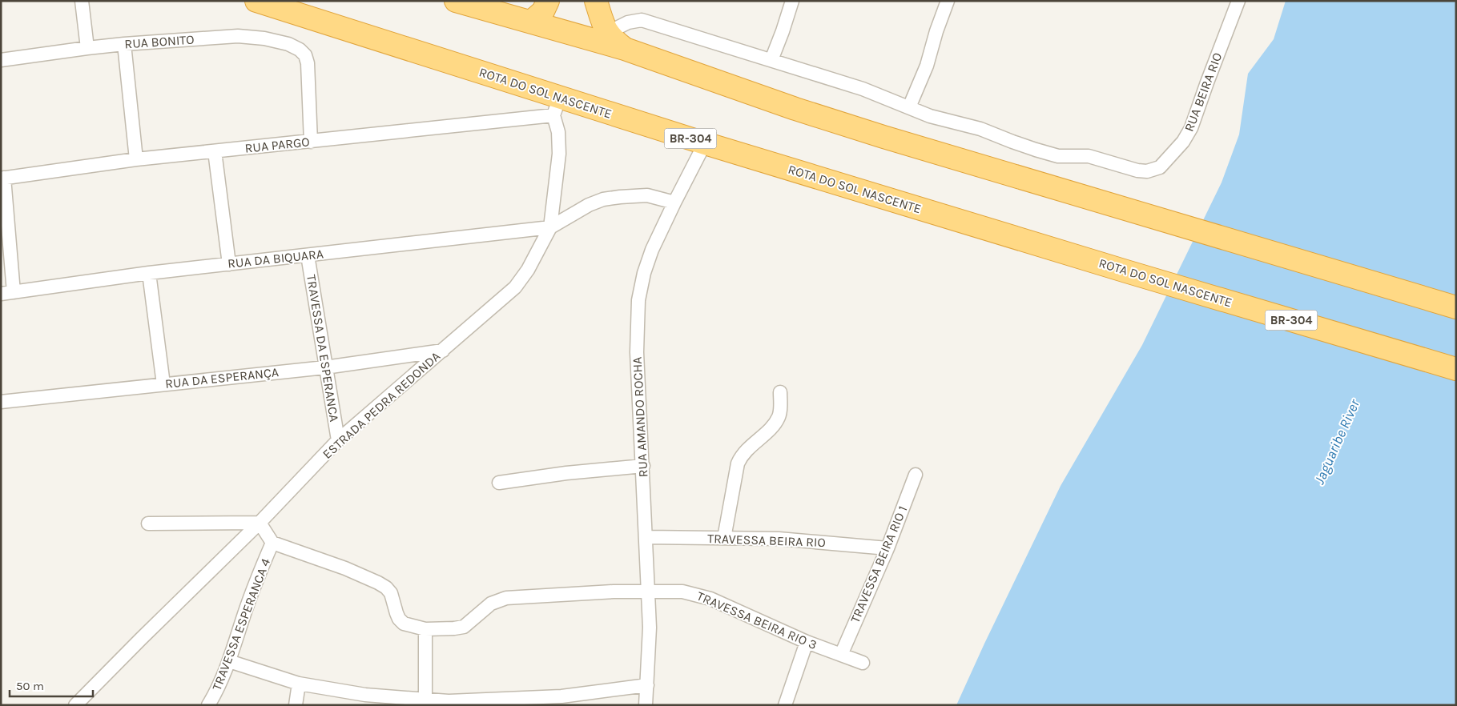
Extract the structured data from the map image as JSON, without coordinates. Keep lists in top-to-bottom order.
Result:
{
  "streets": {
    "highway": ["ROTA DO SOL NASCENTE", "BR-304"],
    "street": [
      "RUA BONITO",
      "RUA BEIRA RIO",
      "RUA PARGO",
      "RUA DA BIQUARA",
      "TRAVESSA DA ESPERANCA",
      "RUA DA ESPERANÇA",
      "ESTRADA PEDRA REDONDA",
      "RUA AMANDO ROCHA",
      "TRAVESSA BEIRA RIO",
      "TRAVESSA BEIRA RIO 1",
      "TRAVESSA BEIRA RIO 3",
      "TRAVESSA ESPERANCA 4"
    ]
  },
  "crossings": [
    ["RUA BONITO", "RUA PARGO"],
    ["ROTA DO SOL NASCENTE", "RUA PARGO"],
    ["ROTA DO SOL NASCENTE", "RUA AMANDO ROCHA"],
    ["RUA DA BIQUARA", "TRAVESSA DA ESPERANCA"],
    ["RUA DA BIQUARA", "ESTRADA PEDRA REDONDA"],
    ["TRAVESSA DA ESPERANCA", "RUA DA ESPERANÇA"],
    ["TRAVESSA DA ESPERANCA", "ESTRADA PEDRA REDONDA"],
    ["RUA DA ESPERANÇA", "ESTRADA PEDRA REDONDA"],
    ["RUA AMANDO ROCHA", "TRAVESSA BEIRA RIO"],
    ["RUA AMANDO ROCHA", "TRAVESSA BEIRA RIO 3"],
    ["TRAVESSA BEIRA RIO", "TRAVESSA BEIRA RIO 1"],
    ["TRAVESSA BEIRA RIO 1", "TRAVESSA BEIRA RIO 3"],
    ["TRAVESSA BEIRA RIO 3", "TRAVESSA ESPERANCA 4"]
  ],
  "water": ["Jaguaribe River"],
  "scale_bar": "50 m"
}
